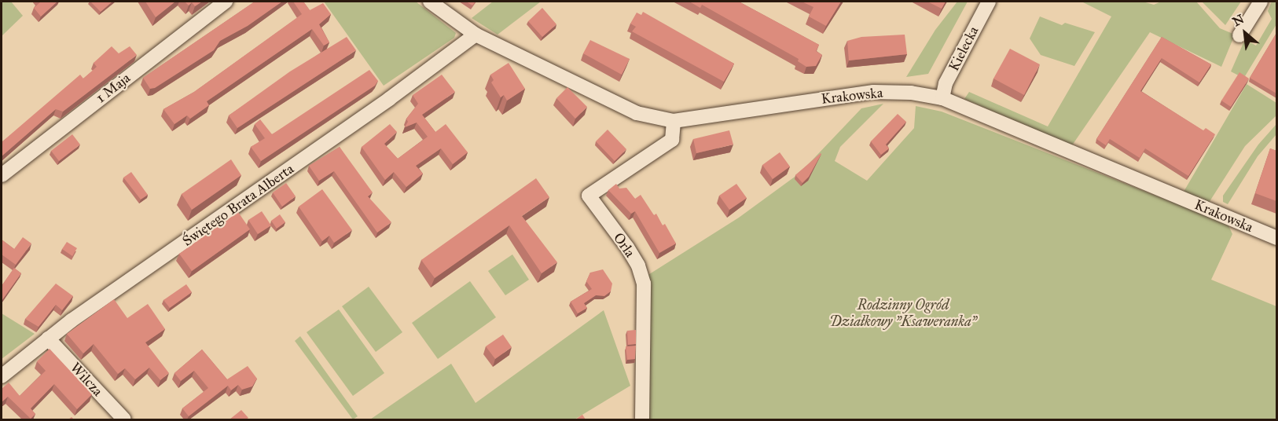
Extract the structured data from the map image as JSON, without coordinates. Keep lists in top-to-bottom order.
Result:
{
  "streets": {
    "street": [
      "Kielecka",
      "1 Maja",
      "Krakowska",
      "Świętego Brata Alberta",
      "Orla",
      "Wilcza"
    ]
  },
  "crossings": [
    ["Kielecka", "Krakowska"],
    ["Krakowska", "Świętego Brata Alberta"],
    ["Krakowska", "Orla"],
    ["Świętego Brata Alberta", "Wilcza"]
  ],
  "parks": ["Rodzinny Ogród Działkowy \"Ksaweranka\""],
  "north": "top left"
}
